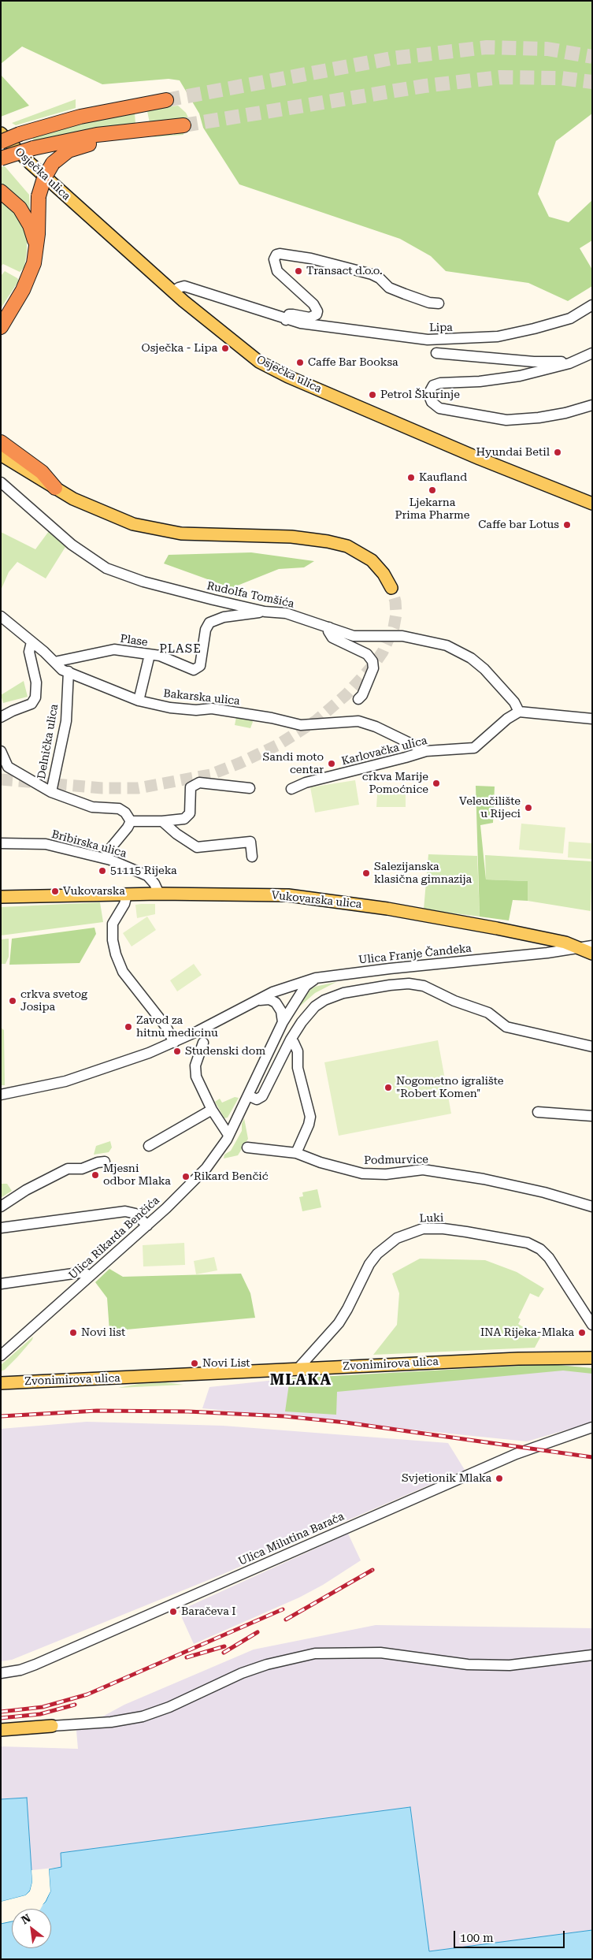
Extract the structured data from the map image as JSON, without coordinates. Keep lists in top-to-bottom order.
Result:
{
  "streets": {
    "main road": ["Osječka ulica", "Vukovarska ulica", "Zvonimirova ulica"],
    "street": [
      "Lipa",
      "Rudolfa Tomšića",
      "Plase",
      "Bakarska ulica",
      "Delnička ulica",
      "Karlovačka ulica",
      "Bribirska ulica",
      "Ulica Franje Čandeka",
      "Podmurvice",
      "Luki",
      "Ulica Rikarda Benčića",
      "Ulica Milutina Barača"
    ]
  },
  "crossings": [
    ["Osječka ulica", "Lipa"],
    ["Rudolfa Tomšića", "Plase"],
    ["Rudolfa Tomšića", "Karlovačka ulica"],
    ["Plase", "Bakarska ulica"],
    ["Bakarska ulica", "Delnička ulica"],
    ["Bakarska ulica", "Karlovačka ulica"],
    ["Bribirska ulica", "Vukovarska ulica"],
    ["Vukovarska ulica", "Ulica Franje Čandeka"],
    ["Ulica Franje Čandeka", "Ulica Rikarda Benčića"],
    ["Luki", "Zvonimirova ulica"]
  ],
  "districts": ["PLASE", "MLAKA"],
  "places": [
    "Transact d.o.o.",
    "Osječka - Lipa",
    "Caffe Bar Booksa",
    "Petrol Škurinje",
    "Hyundai Betil",
    "Kaufland",
    "Ljekarna Prima Pharme",
    "Caffe bar Lotus",
    "Sandi moto centar",
    "crkva Marije Pomoćnice",
    "Veleučilište u Rijeci",
    "51115 Rijeka",
    "Salezijanska klasična gimnazija",
    "Vukovarska",
    "crkva svetog Josipa",
    "Zavod za hitnu medicinu",
    "Studenski dom",
    "Nogometno igralište \"Robert Komen\"",
    "Mjesni odbor Mlaka",
    "Rikard Benčić",
    "Novi list",
    "INA Rijeka-Mlaka",
    "Novi List",
    "Svjetionik Mlaka",
    "Baračeva I"
  ],
  "scale_bar": "100 m",
  "north": "top left"
}
